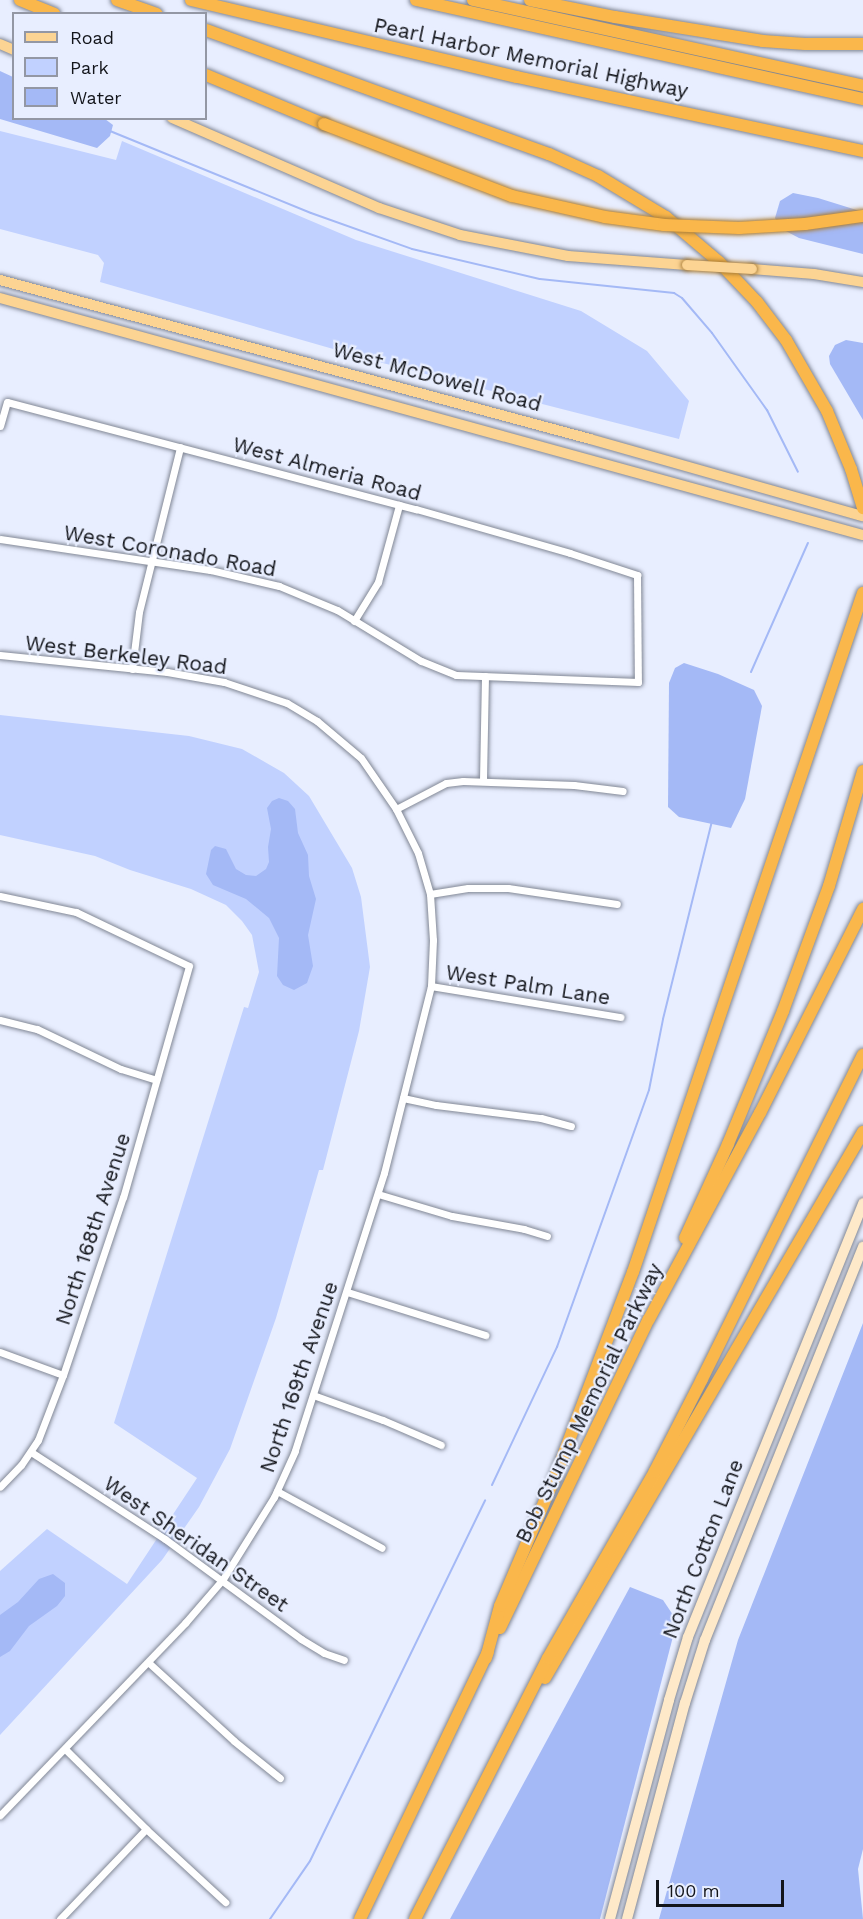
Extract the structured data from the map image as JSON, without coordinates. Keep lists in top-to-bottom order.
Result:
{
  "streets": {
    "highway": ["Pearl Harbor Memorial Highway", "Bob Stump Memorial Parkway"],
    "main road": ["West McDowell Road", "North Cotton Lane"],
    "street": [
      "West Almeria Road",
      "West Coronado Road",
      "West Berkeley Road",
      "West Palm Lane",
      "North 168th Avenue",
      "North 169th Avenue",
      "West Sheridan Street"
    ]
  },
  "crossings": [
    ["West Almeria Road", "West Coronado Road"],
    ["West Berkeley Road", "North 169th Avenue"],
    ["West Palm Lane", "North 169th Avenue"],
    ["North 168th Avenue", "West Sheridan Street"],
    ["North 169th Avenue", "West Sheridan Street"]
  ],
  "legend": ["Road", "Park", "Water"],
  "scale_bar": "100 m"
}
